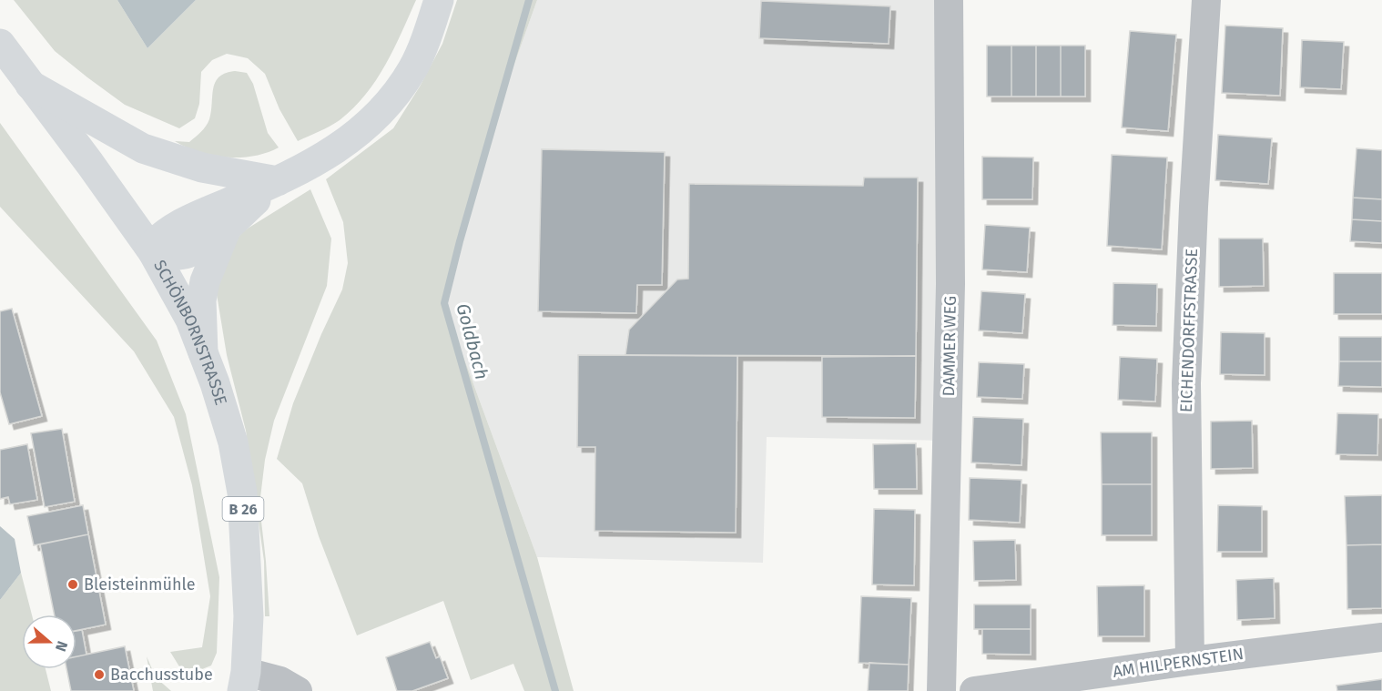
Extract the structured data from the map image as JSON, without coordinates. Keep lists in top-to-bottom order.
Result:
{
  "streets": {
    "main road": ["SCHÖNBORNSTRASSE", "B 26"],
    "street": ["EICHENDORFFSTRASSE", "DAMMER WEG", "AM HILPERNSTEIN"]
  },
  "crossings": [
    ["EICHENDORFFSTRASSE", "AM HILPERNSTEIN"]
  ],
  "water": ["Goldbach"],
  "places": ["Bleisteinmühle", "Bacchusstube"],
  "north": "right"
}
